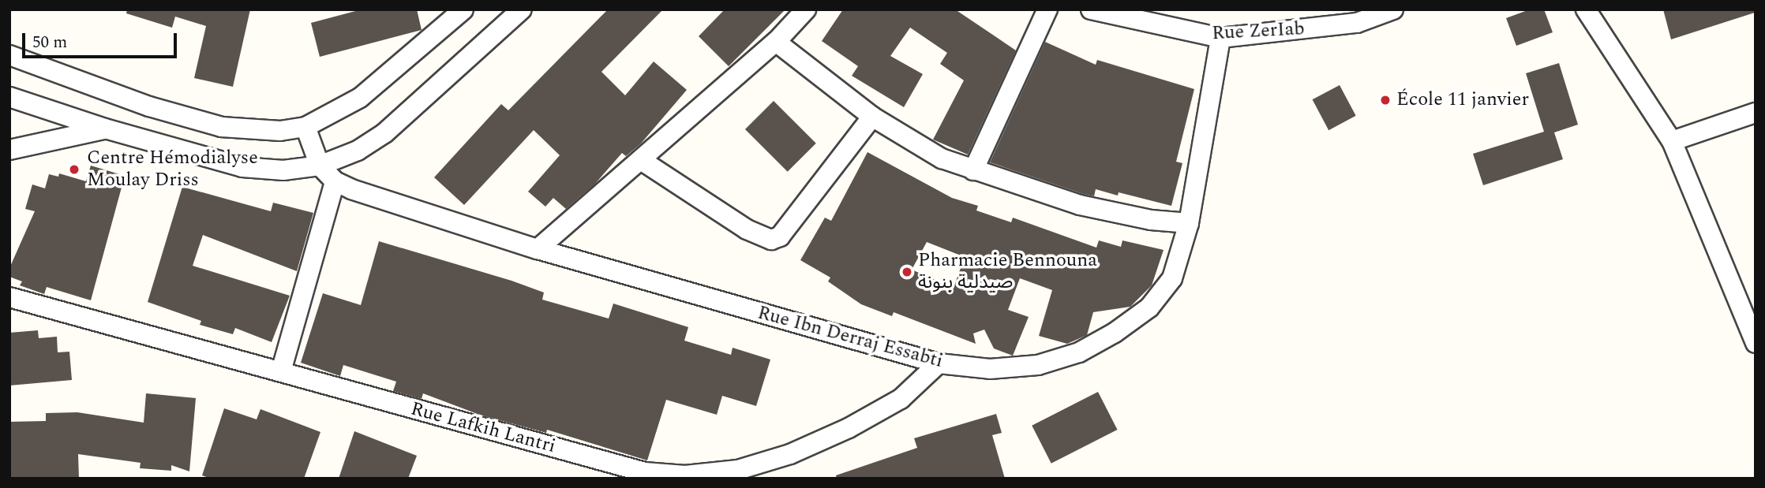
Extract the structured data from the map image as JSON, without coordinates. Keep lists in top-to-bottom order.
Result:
{
  "streets": {
    "street": ["Rue ZerIab", "Rue Ibn Derraj Essabti", "Rue Lafkih Lantri"]
  },
  "crossings": [
    ["Rue ZerIab", "Rue Ibn Derraj Essabti"],
    ["Rue Ibn Derraj Essabti", "Rue Lafkih Lantri"]
  ],
  "places": ["École 11 janvier", "Centre Hémodialyse Moulay Driss", "Pharmacie Bennouna صيدلية بنونة"],
  "scale_bar": "50 m"
}
